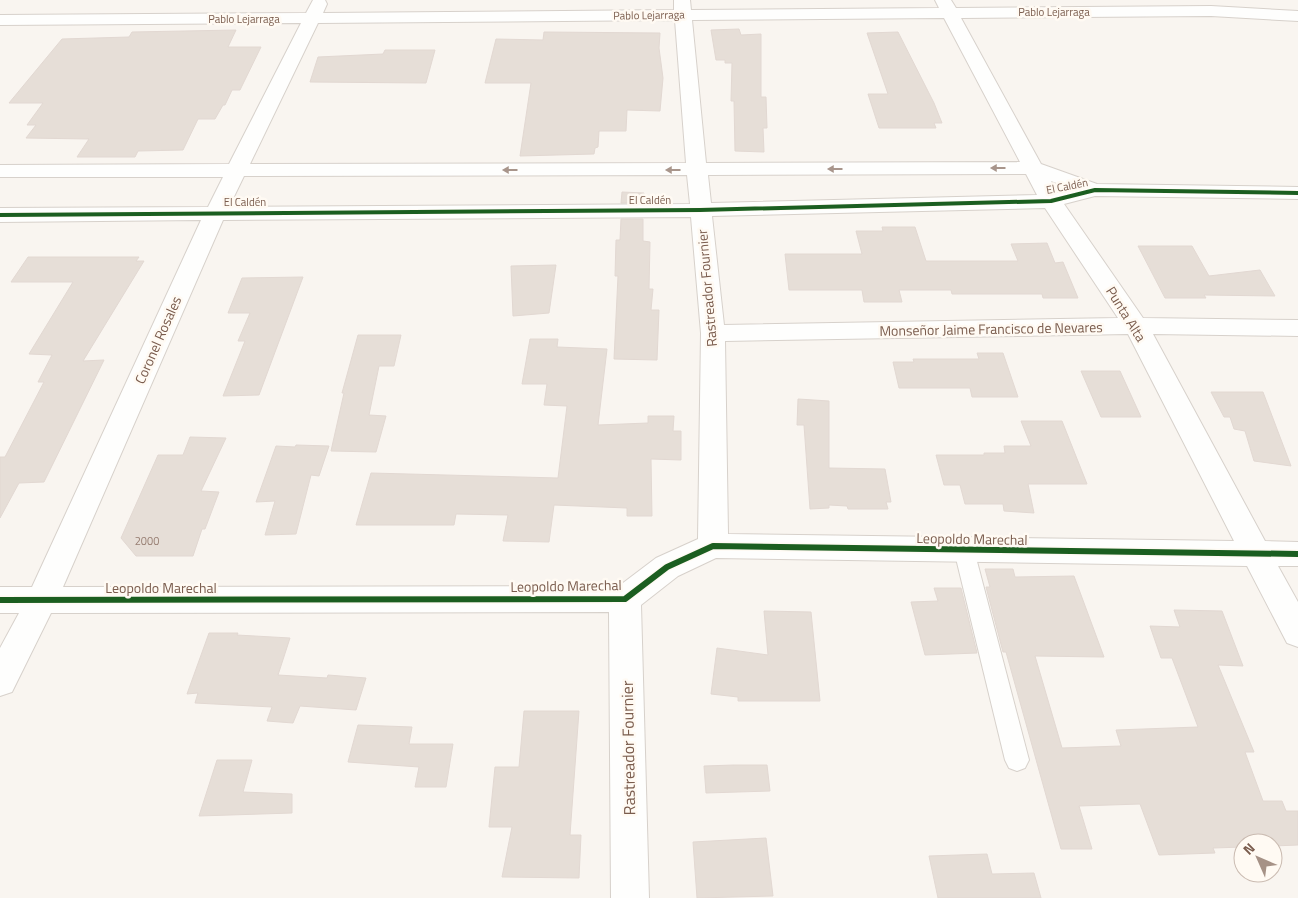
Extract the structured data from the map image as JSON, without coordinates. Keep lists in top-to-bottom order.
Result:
{
  "streets": {
    "street": [
      "Pablo Lejarraga",
      "El Caldén",
      "Rastreador Fournier",
      "Punta Alta",
      "Monseñor Jaime Francisco de Nevares",
      "Coronel Rosales",
      "Leopoldo Marechal"
    ]
  },
  "crossings": [
    ["Pablo Lejarraga", "Rastreador Fournier"],
    ["Pablo Lejarraga", "Punta Alta"],
    ["Pablo Lejarraga", "Coronel Rosales"],
    ["El Caldén", "Rastreador Fournier"],
    ["El Caldén", "Punta Alta"],
    ["El Caldén", "Coronel Rosales"],
    ["Rastreador Fournier", "Monseñor Jaime Francisco de Nevares"],
    ["Rastreador Fournier", "Leopoldo Marechal"],
    ["Punta Alta", "Monseñor Jaime Francisco de Nevares"],
    ["Punta Alta", "Leopoldo Marechal"],
    ["Coronel Rosales", "Leopoldo Marechal"]
  ],
  "house_numbers": ["2000"],
  "north": "top left"
}
